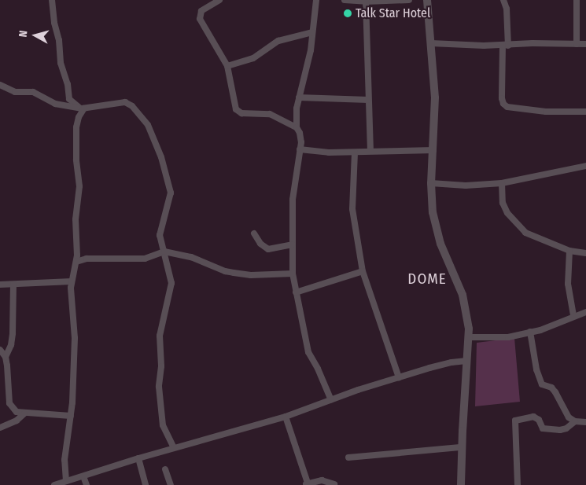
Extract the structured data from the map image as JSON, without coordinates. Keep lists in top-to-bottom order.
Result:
{
  "districts": ["DOME"],
  "places": ["Talk Star Hotel"],
  "north": "left"
}
